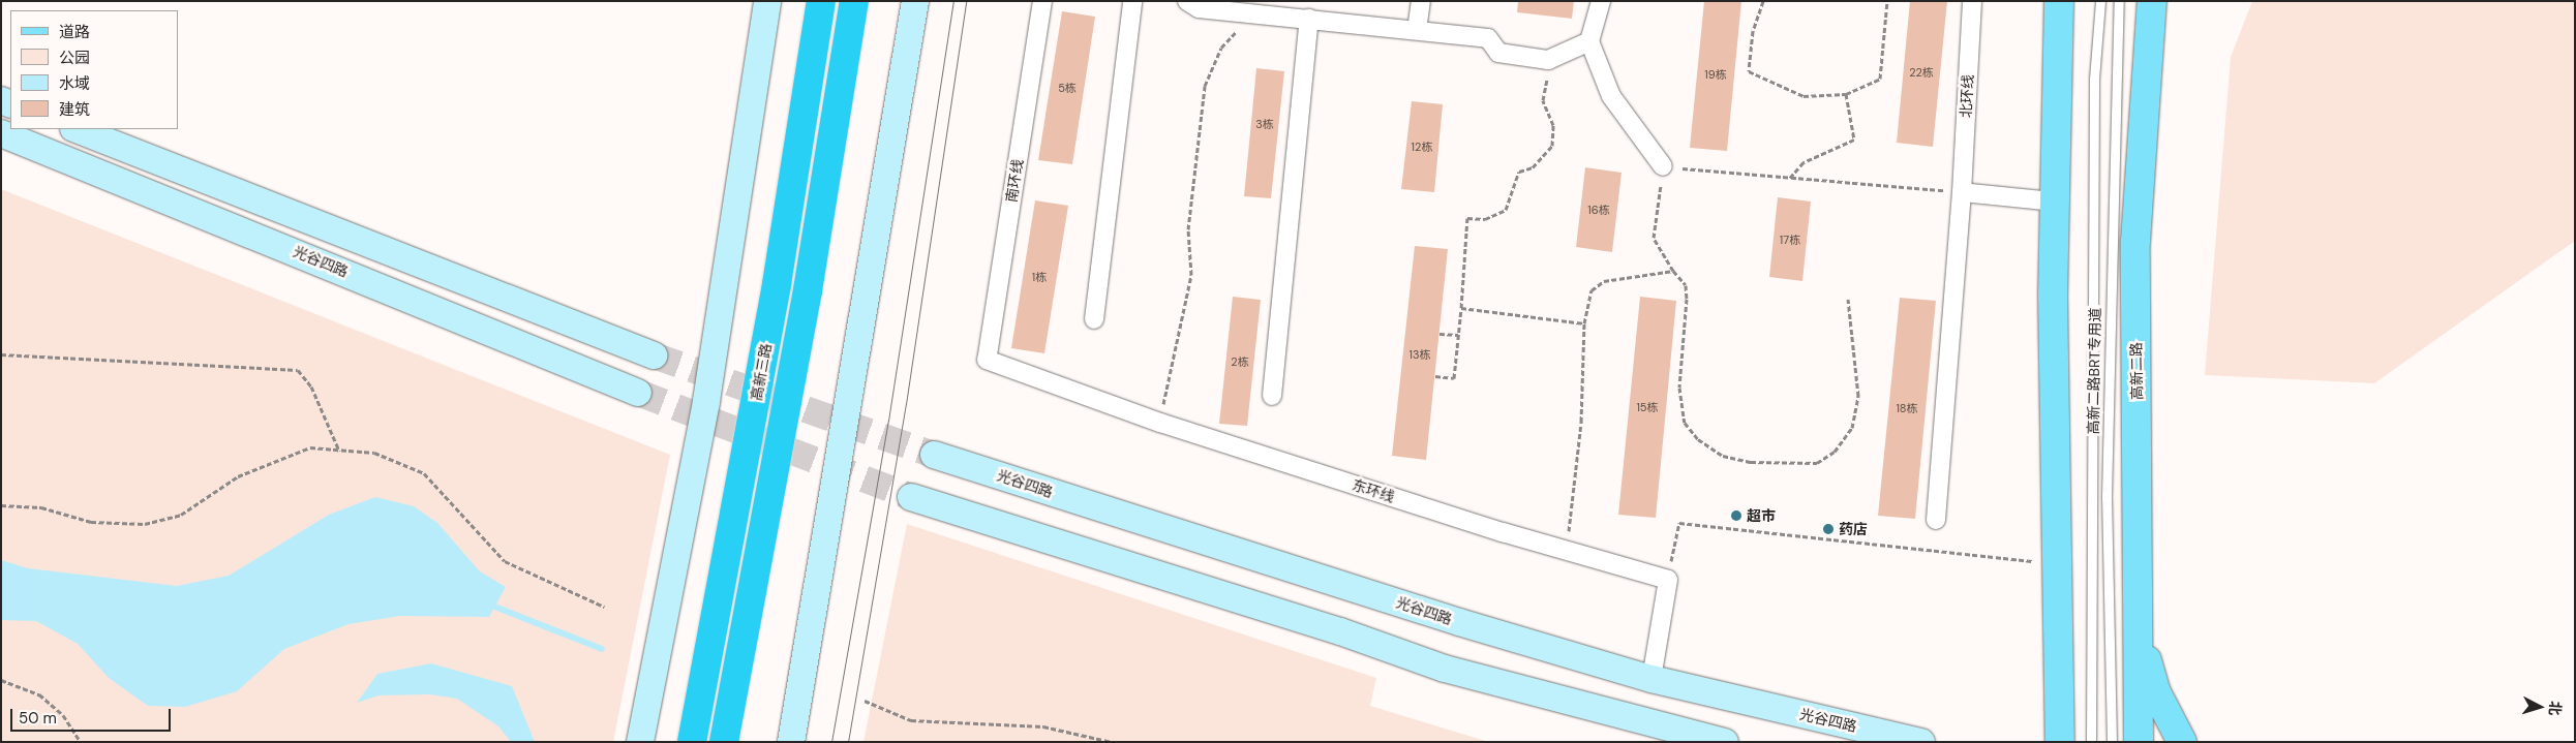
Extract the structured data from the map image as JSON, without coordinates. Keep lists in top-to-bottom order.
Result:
{
  "streets": {
    "highway": ["高新三路"],
    "main road": ["光谷四路", "高新二路"],
    "street": ["北环线", "南环线", "东环线"],
    "lane": ["高新二路BRT专用道"]
  },
  "crossings": [
    ["南环线", "东环线"]
  ],
  "places": ["超市", "药店"],
  "house_numbers": [
    "22栋",
    "19栋",
    "5栋",
    "3栋",
    "12栋",
    "16栋",
    "17栋",
    "1栋",
    "13栋",
    "2栋",
    "15栋",
    "18栋"
  ],
  "legend": [
    "道路",
    "公园",
    "水域",
    "建筑"
  ],
  "scale_bar": "50 m",
  "north": "right"
}
